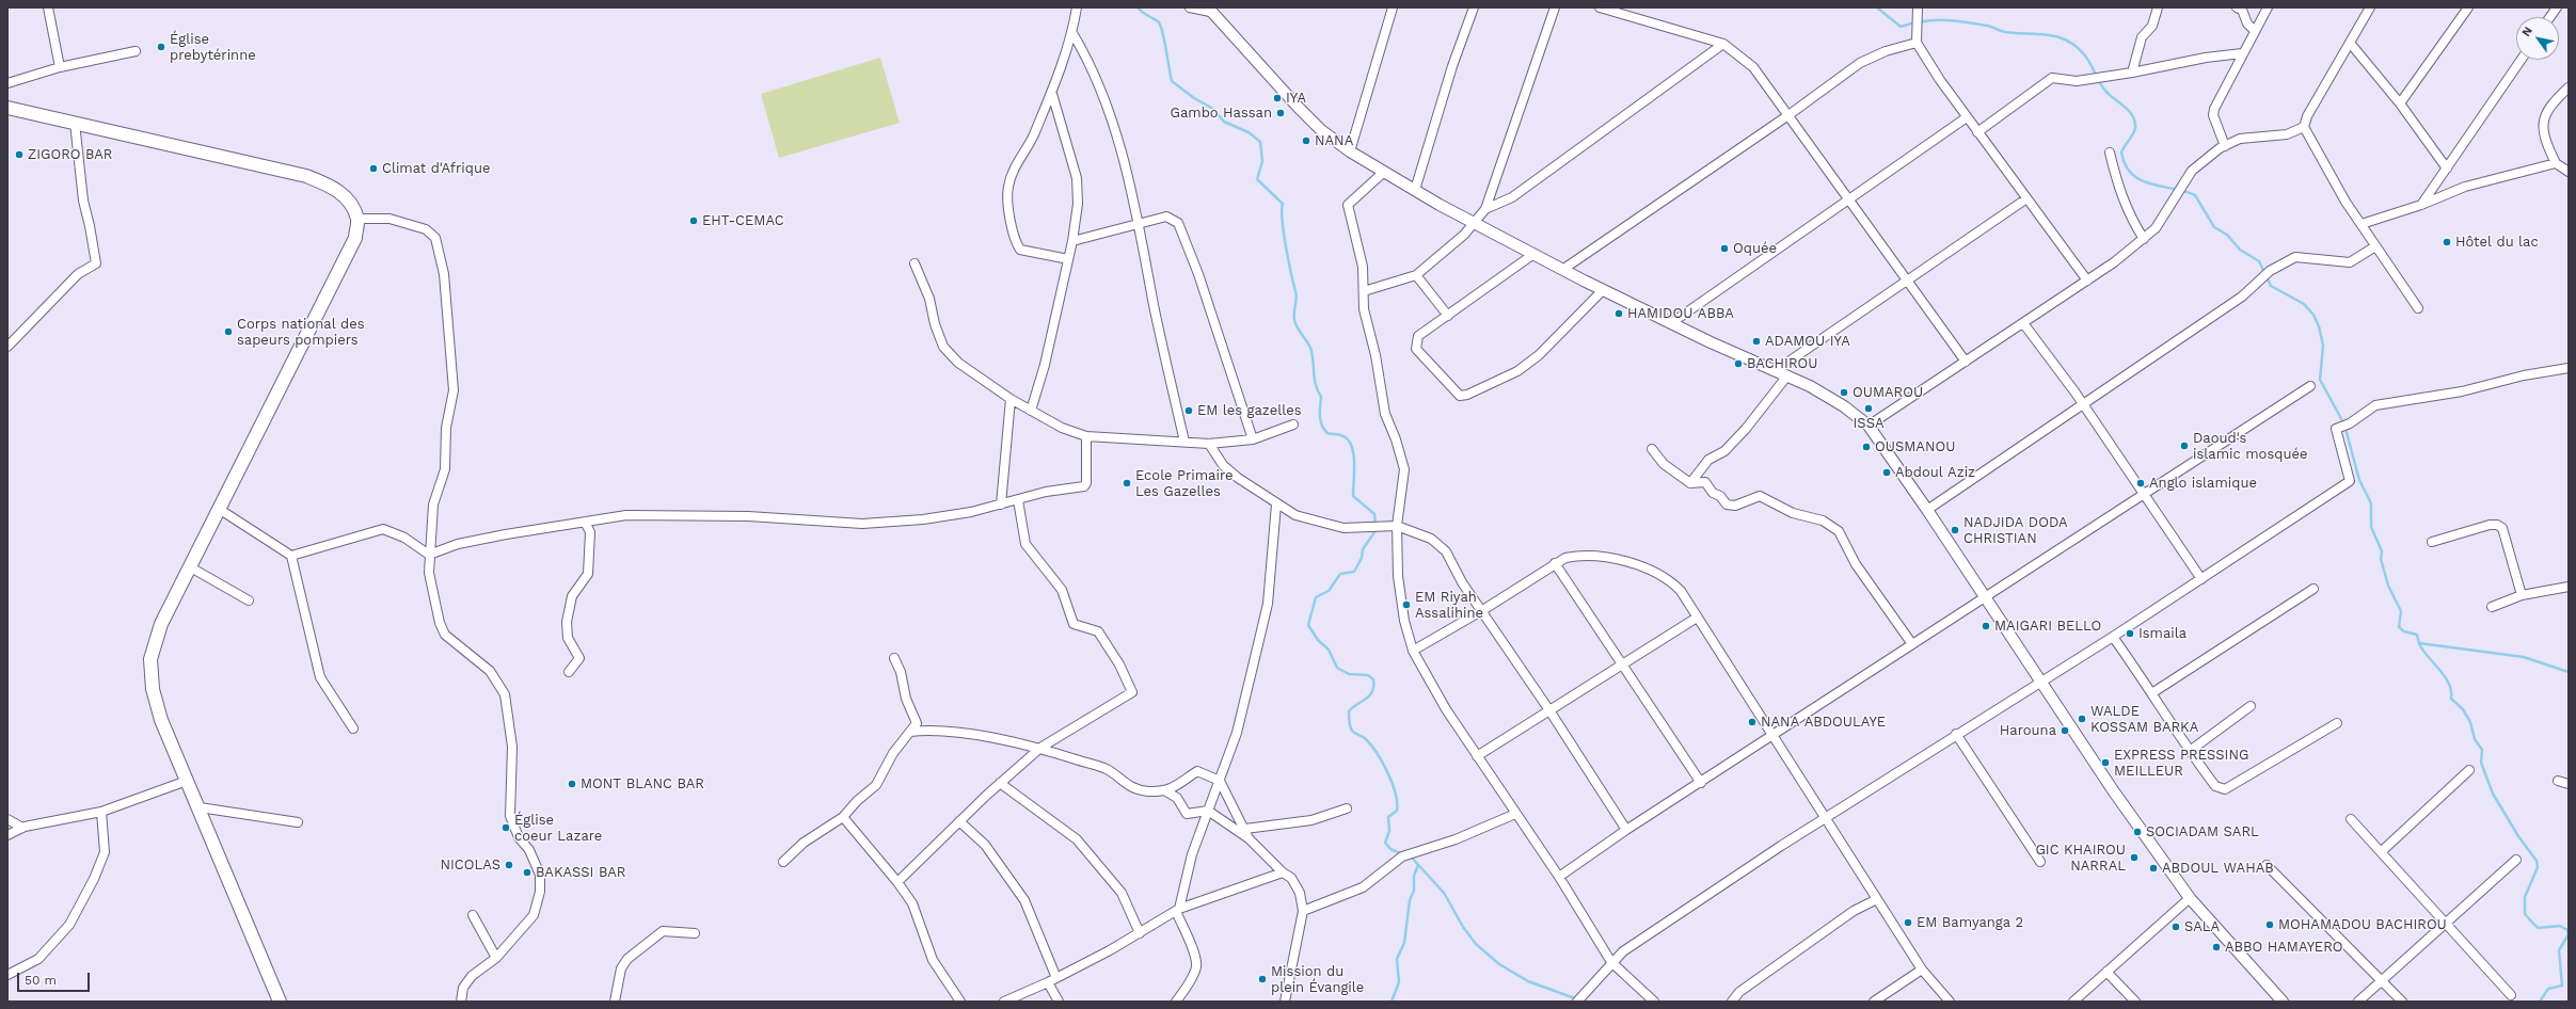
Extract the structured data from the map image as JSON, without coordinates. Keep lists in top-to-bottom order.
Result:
{
  "places": [
    "Église prebytérinne",
    "IYA",
    "Gambo Hassan",
    "NANA",
    "ZIGORO BAR",
    "Climat d'Afrique",
    "EHT-CEMAC",
    "Hôtel du lac",
    "Oquée",
    "HAMIDOU ABBA",
    "Corps national des sapeurs pompiers",
    "ADAMOU IYA",
    "BACHIROU",
    "OUMAROU",
    "ISSA",
    "EM les gazelles",
    "Daoud's islamic mosquée",
    "OUSMANOU",
    "Abdoul Aziz",
    "Ecole Primaire Les Gazelles",
    "Anglo islamique",
    "NADJIDA DODA CHRISTIAN",
    "EM Riyah Assalihine",
    "MAIGARI BELLO",
    "Ismaila",
    "WALDE KOSSAM BARKA",
    "NANA ABDOULAYE",
    "Harouna",
    "EXPRESS PRESSING MEILLEUR",
    "MONT BLANC BAR",
    "Église coeur Lazare",
    "SOCIADAM SARL",
    "GIC KHAIROU NARRAL",
    "NICOLAS",
    "ABDOUL WAHAB",
    "BAKASSI BAR",
    "EM Bamyanga 2",
    "MOHAMADOU BACHIROU",
    "SALA",
    "ABBO HAMAYERO",
    "Mission du plein Évangile"
  ],
  "scale_bar": "50 m",
  "north": "top left"
}
